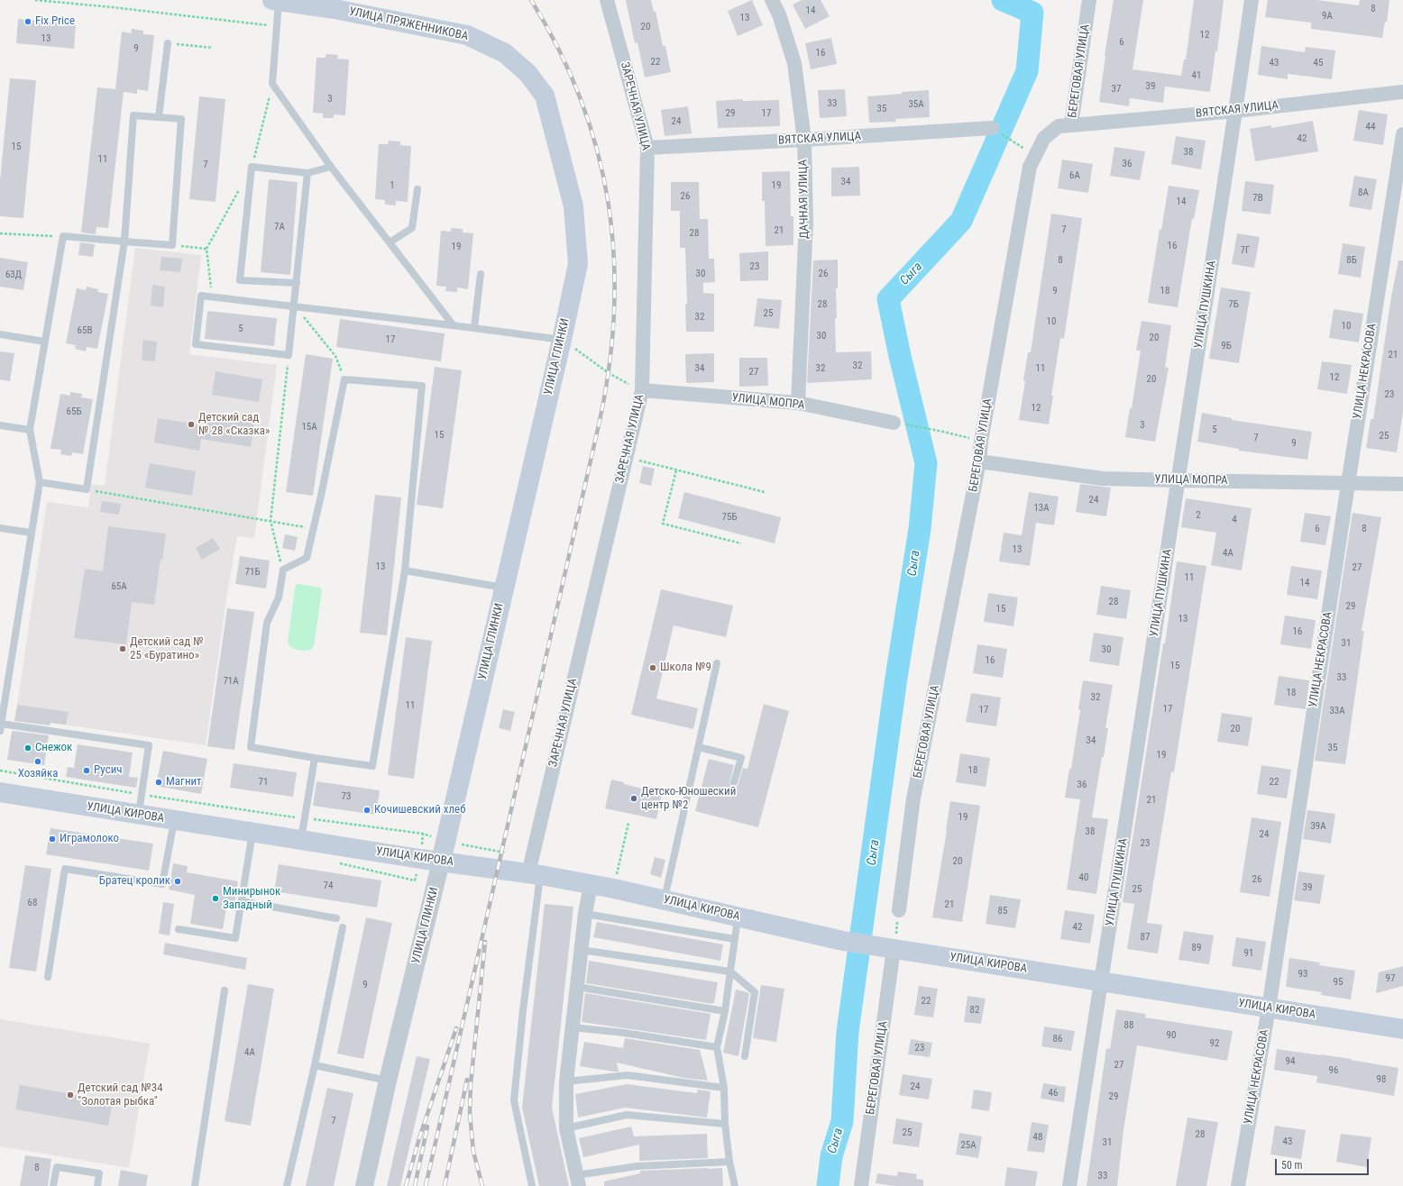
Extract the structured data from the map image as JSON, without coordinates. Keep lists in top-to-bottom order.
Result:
{
  "streets": {
    "main road": ["УЛИЦА ПРЯЖЕННИКОВА", "УЛИЦА ГЛИНКИ", "УЛИЦА КИРОВА"],
    "street": [
      "БЕРЕГОВАЯ УЛИЦА",
      "ЗАРЕЧНАЯ УЛИЦА",
      "ВЯТСКАЯ УЛИЦА",
      "ДАЧНАЯ УЛИЦА",
      "УЛИЦА ПУШКИНА",
      "УЛИЦА НЕКРАСОВА",
      "УЛИЦА МОПРА"
    ]
  },
  "crossings": [
    ["УЛИЦА ПРЯЖЕННИКОВА", "УЛИЦА ГЛИНКИ"],
    ["БЕРЕГОВАЯ УЛИЦА", "ВЯТСКАЯ УЛИЦА"],
    ["БЕРЕГОВАЯ УЛИЦА", "УЛИЦА МОПРА"],
    ["БЕРЕГОВАЯ УЛИЦА", "УЛИЦА КИРОВА"],
    ["ЗАРЕЧНАЯ УЛИЦА", "ВЯТСКАЯ УЛИЦА"],
    ["ЗАРЕЧНАЯ УЛИЦА", "УЛИЦА МОПРА"],
    ["ЗАРЕЧНАЯ УЛИЦА", "УЛИЦА КИРОВА"],
    ["ВЯТСКАЯ УЛИЦА", "ДАЧНАЯ УЛИЦА"],
    ["ВЯТСКАЯ УЛИЦА", "УЛИЦА ПУШКИНА"],
    ["ДАЧНАЯ УЛИЦА", "УЛИЦА МОПРА"],
    ["УЛИЦА ПУШКИНА", "УЛИЦА МОПРА"],
    ["УЛИЦА ПУШКИНА", "УЛИЦА КИРОВА"],
    ["УЛИЦА ГЛИНКИ", "УЛИЦА КИРОВА"],
    ["УЛИЦА НЕКРАСОВА", "УЛИЦА МОПРА"],
    ["УЛИЦА НЕКРАСОВА", "УЛИЦА КИРОВА"]
  ],
  "water": ["Сыга"],
  "places": [
    "Fix Price",
    "Детский сад № 28 «Сказка»",
    "Детский сад № 25 «Буратино»",
    "Школа №9",
    "Снежок",
    "Хозяйка",
    "Русич",
    "Магнит",
    "Детско-Юношеский центр №2",
    "Кочишевский хлеб",
    "Играмолоко",
    "Братец кролик",
    "Минирынок Западный",
    "Детский сад №34 \"Золотая рыбка\""
  ],
  "house_numbers": [
    "8",
    "14",
    "9А",
    "13",
    "20",
    "12",
    "13",
    "6",
    "9",
    "16",
    "22",
    "43",
    "45",
    "41",
    "39",
    "37",
    "3",
    "33",
    "35А",
    "35",
    "29",
    "17",
    "24",
    "44",
    "42",
    "15",
    "38",
    "11",
    "36",
    "7",
    "6А",
    "34",
    "1",
    "19",
    "8А",
    "26",
    "7В",
    "14",
    "7А",
    "7",
    "21",
    "28",
    "16",
    "19",
    "7Г",
    "8",
    "8Б",
    "23",
    "30",
    "26",
    "63Д",
    "9",
    "18",
    "28",
    "7Б",
    "25",
    "32",
    "10",
    "10",
    "5",
    "65В",
    "30",
    "20",
    "17",
    "9Б",
    "21",
    "32",
    "34",
    "32",
    "11",
    "27",
    "12",
    "20",
    "23",
    "12",
    "65Б",
    "3",
    "15А",
    "5",
    "15",
    "25",
    "7",
    "9",
    "24",
    "13А",
    "2",
    "75Б",
    "4",
    "6",
    "8",
    "13",
    "4А",
    "13",
    "27",
    "71Б",
    "11",
    "14",
    "65А",
    "28",
    "29",
    "15",
    "13",
    "16",
    "31",
    "30",
    "16",
    "15",
    "33",
    "71А",
    "18",
    "32",
    "11",
    "17",
    "17",
    "33А",
    "20",
    "34",
    "35",
    "19",
    "18",
    "71",
    "22",
    "36",
    "73",
    "21",
    "19",
    "39А",
    "38",
    "24",
    "23",
    "20",
    "40",
    "26",
    "74",
    "39",
    "25",
    "68",
    "21",
    "85",
    "42",
    "87",
    "89",
    "91",
    "93",
    "97",
    "95",
    "9",
    "22",
    "82",
    "88",
    "90",
    "86",
    "92",
    "23",
    "4А",
    "94",
    "27",
    "96",
    "98",
    "24",
    "46",
    "29",
    "7",
    "25",
    "28",
    "48",
    "43",
    "31",
    "25А",
    "8",
    "33"
  ],
  "scale_bar": "50 m"
}
